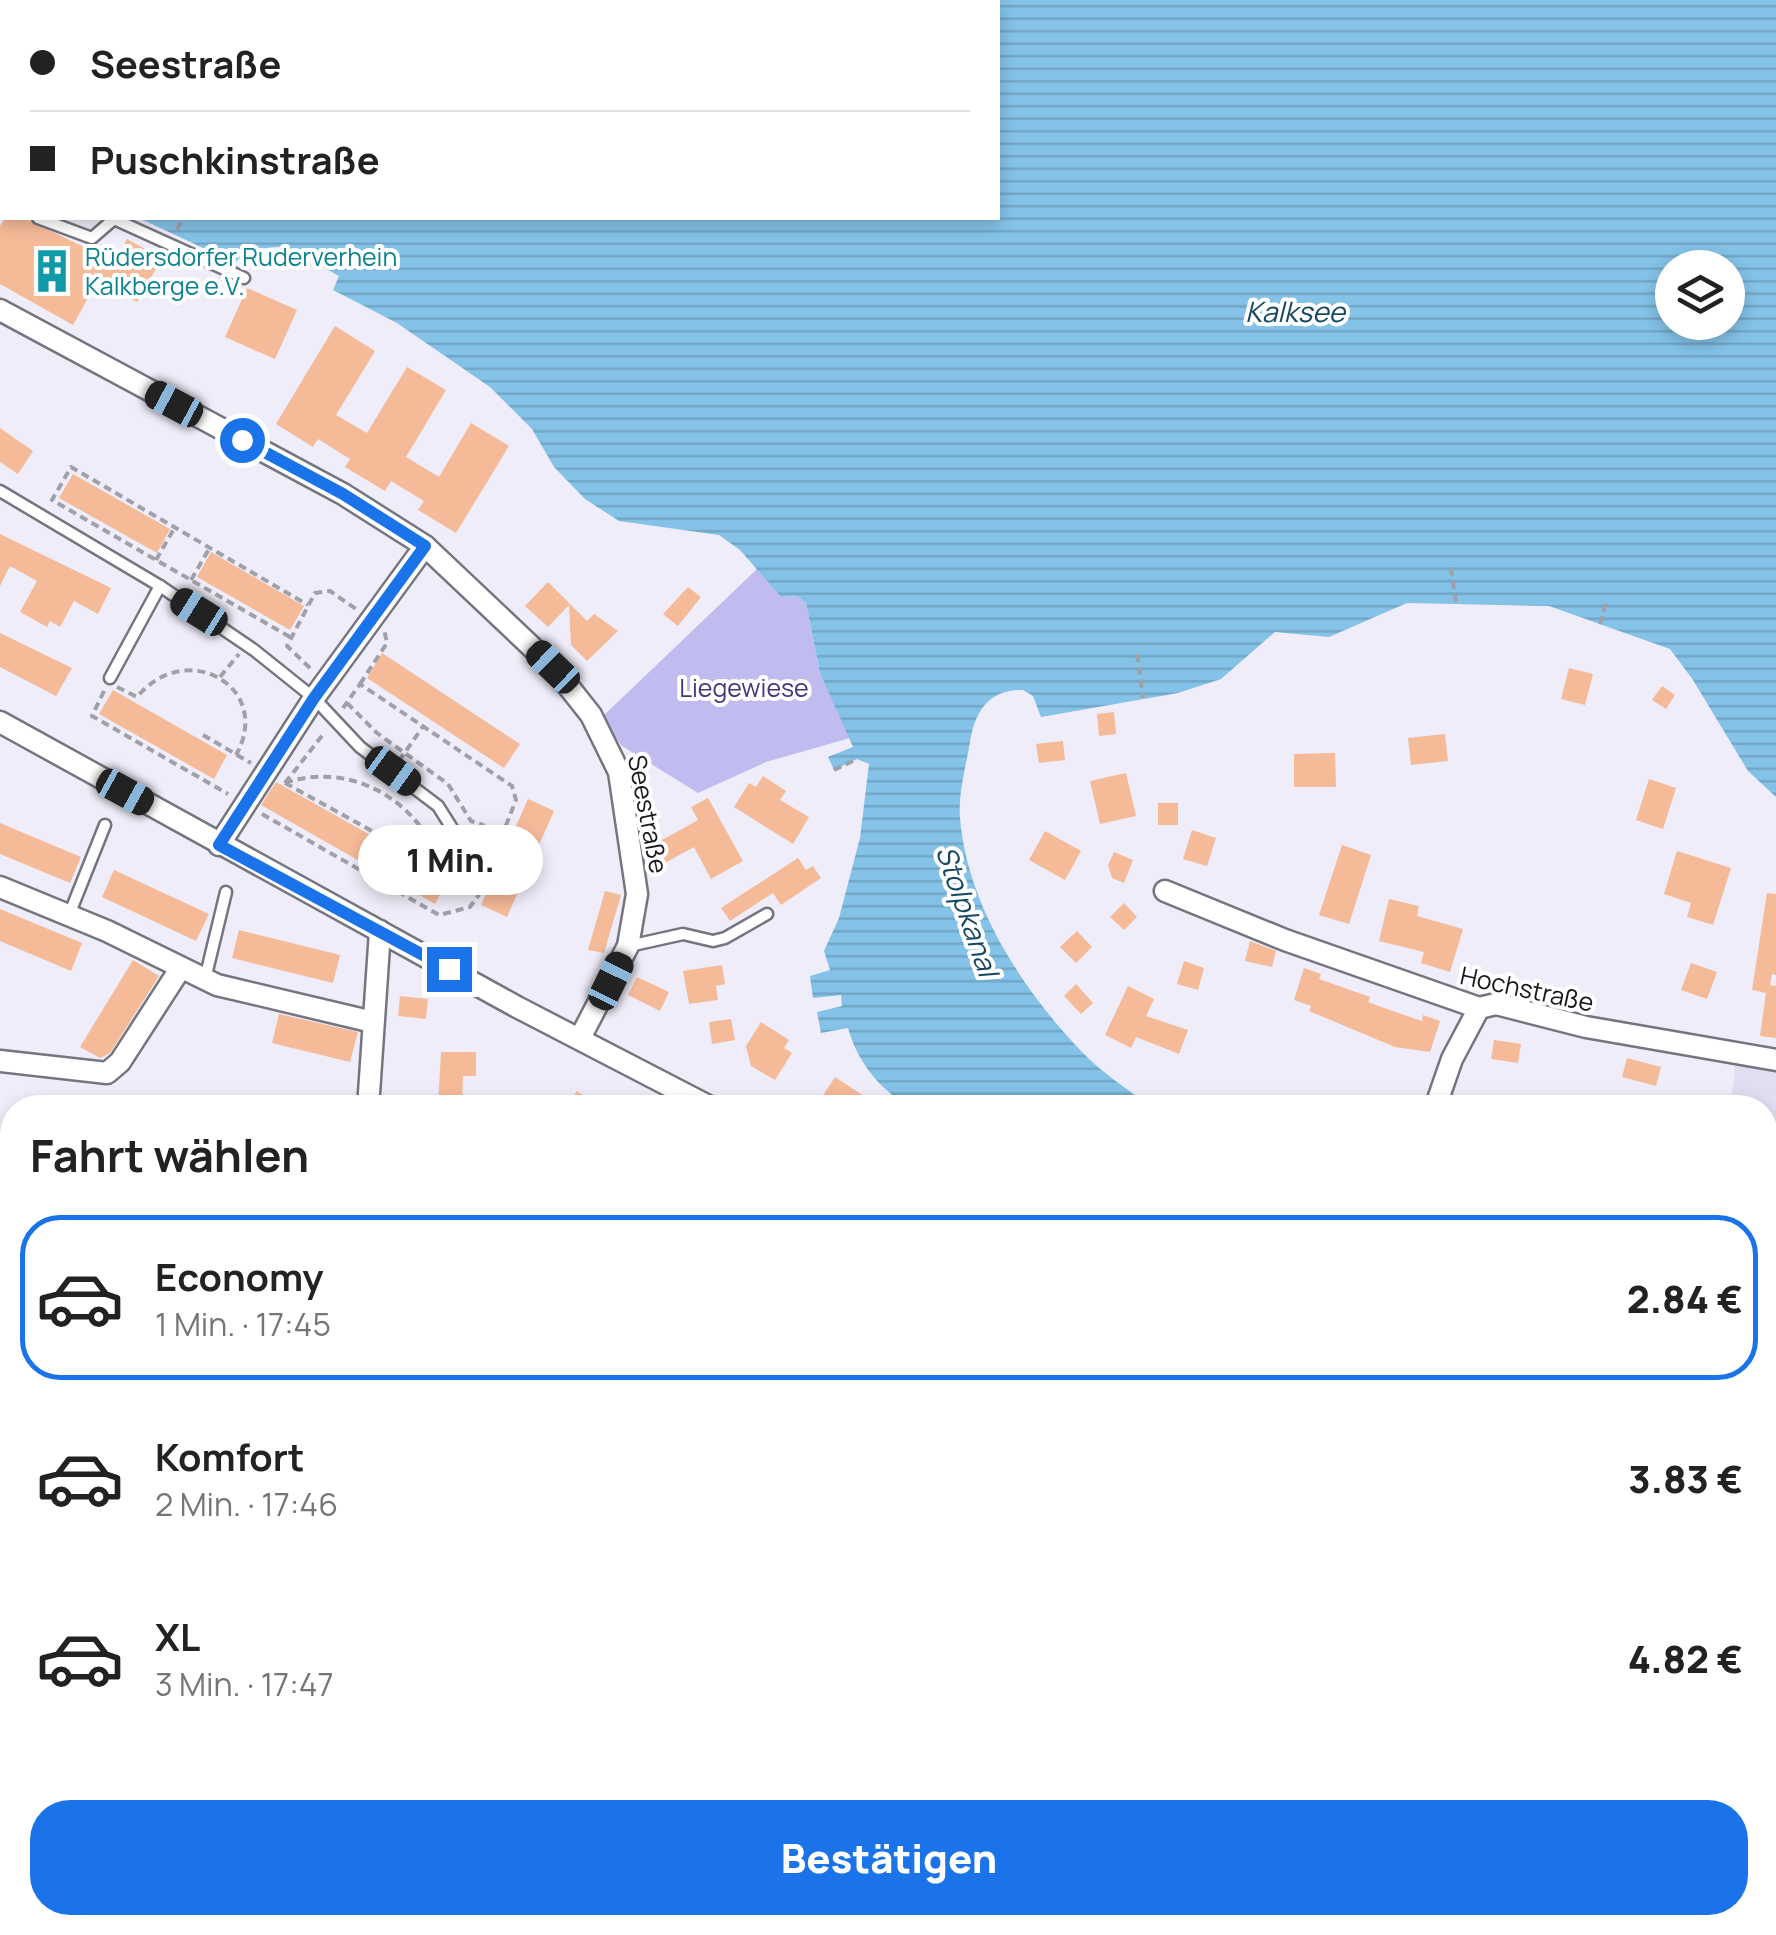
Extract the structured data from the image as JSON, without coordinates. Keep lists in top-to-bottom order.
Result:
{
  "streets": {
    "street": ["Seestraße", "Hochstraße"]
  },
  "water": ["Kalksee", "Stolpkanal"],
  "parks": ["Liegewiese"],
  "places": {
    "building": ["Rüdersdorfer Ruderverhein Kalkberge e.V."]
  },
  "page": {
    "banner": ["Seestraße", "Puschkinstraße"],
    "bubble": "1 Min.",
    "heading": "Fahrt wählen",
    "list": [
      {
        "name": "Economy",
        "note": "1 Min. · 17:45",
        "value": "2.84 €"
      },
      {
        "name": "Komfort",
        "note": "2 Min. · 17:46",
        "value": "3.83 €"
      },
      {
        "name": "XL",
        "note": "3 Min. · 17:47",
        "value": "4.82 €"
      }
    ],
    "buttons": "Bestätigen"
  }
}
